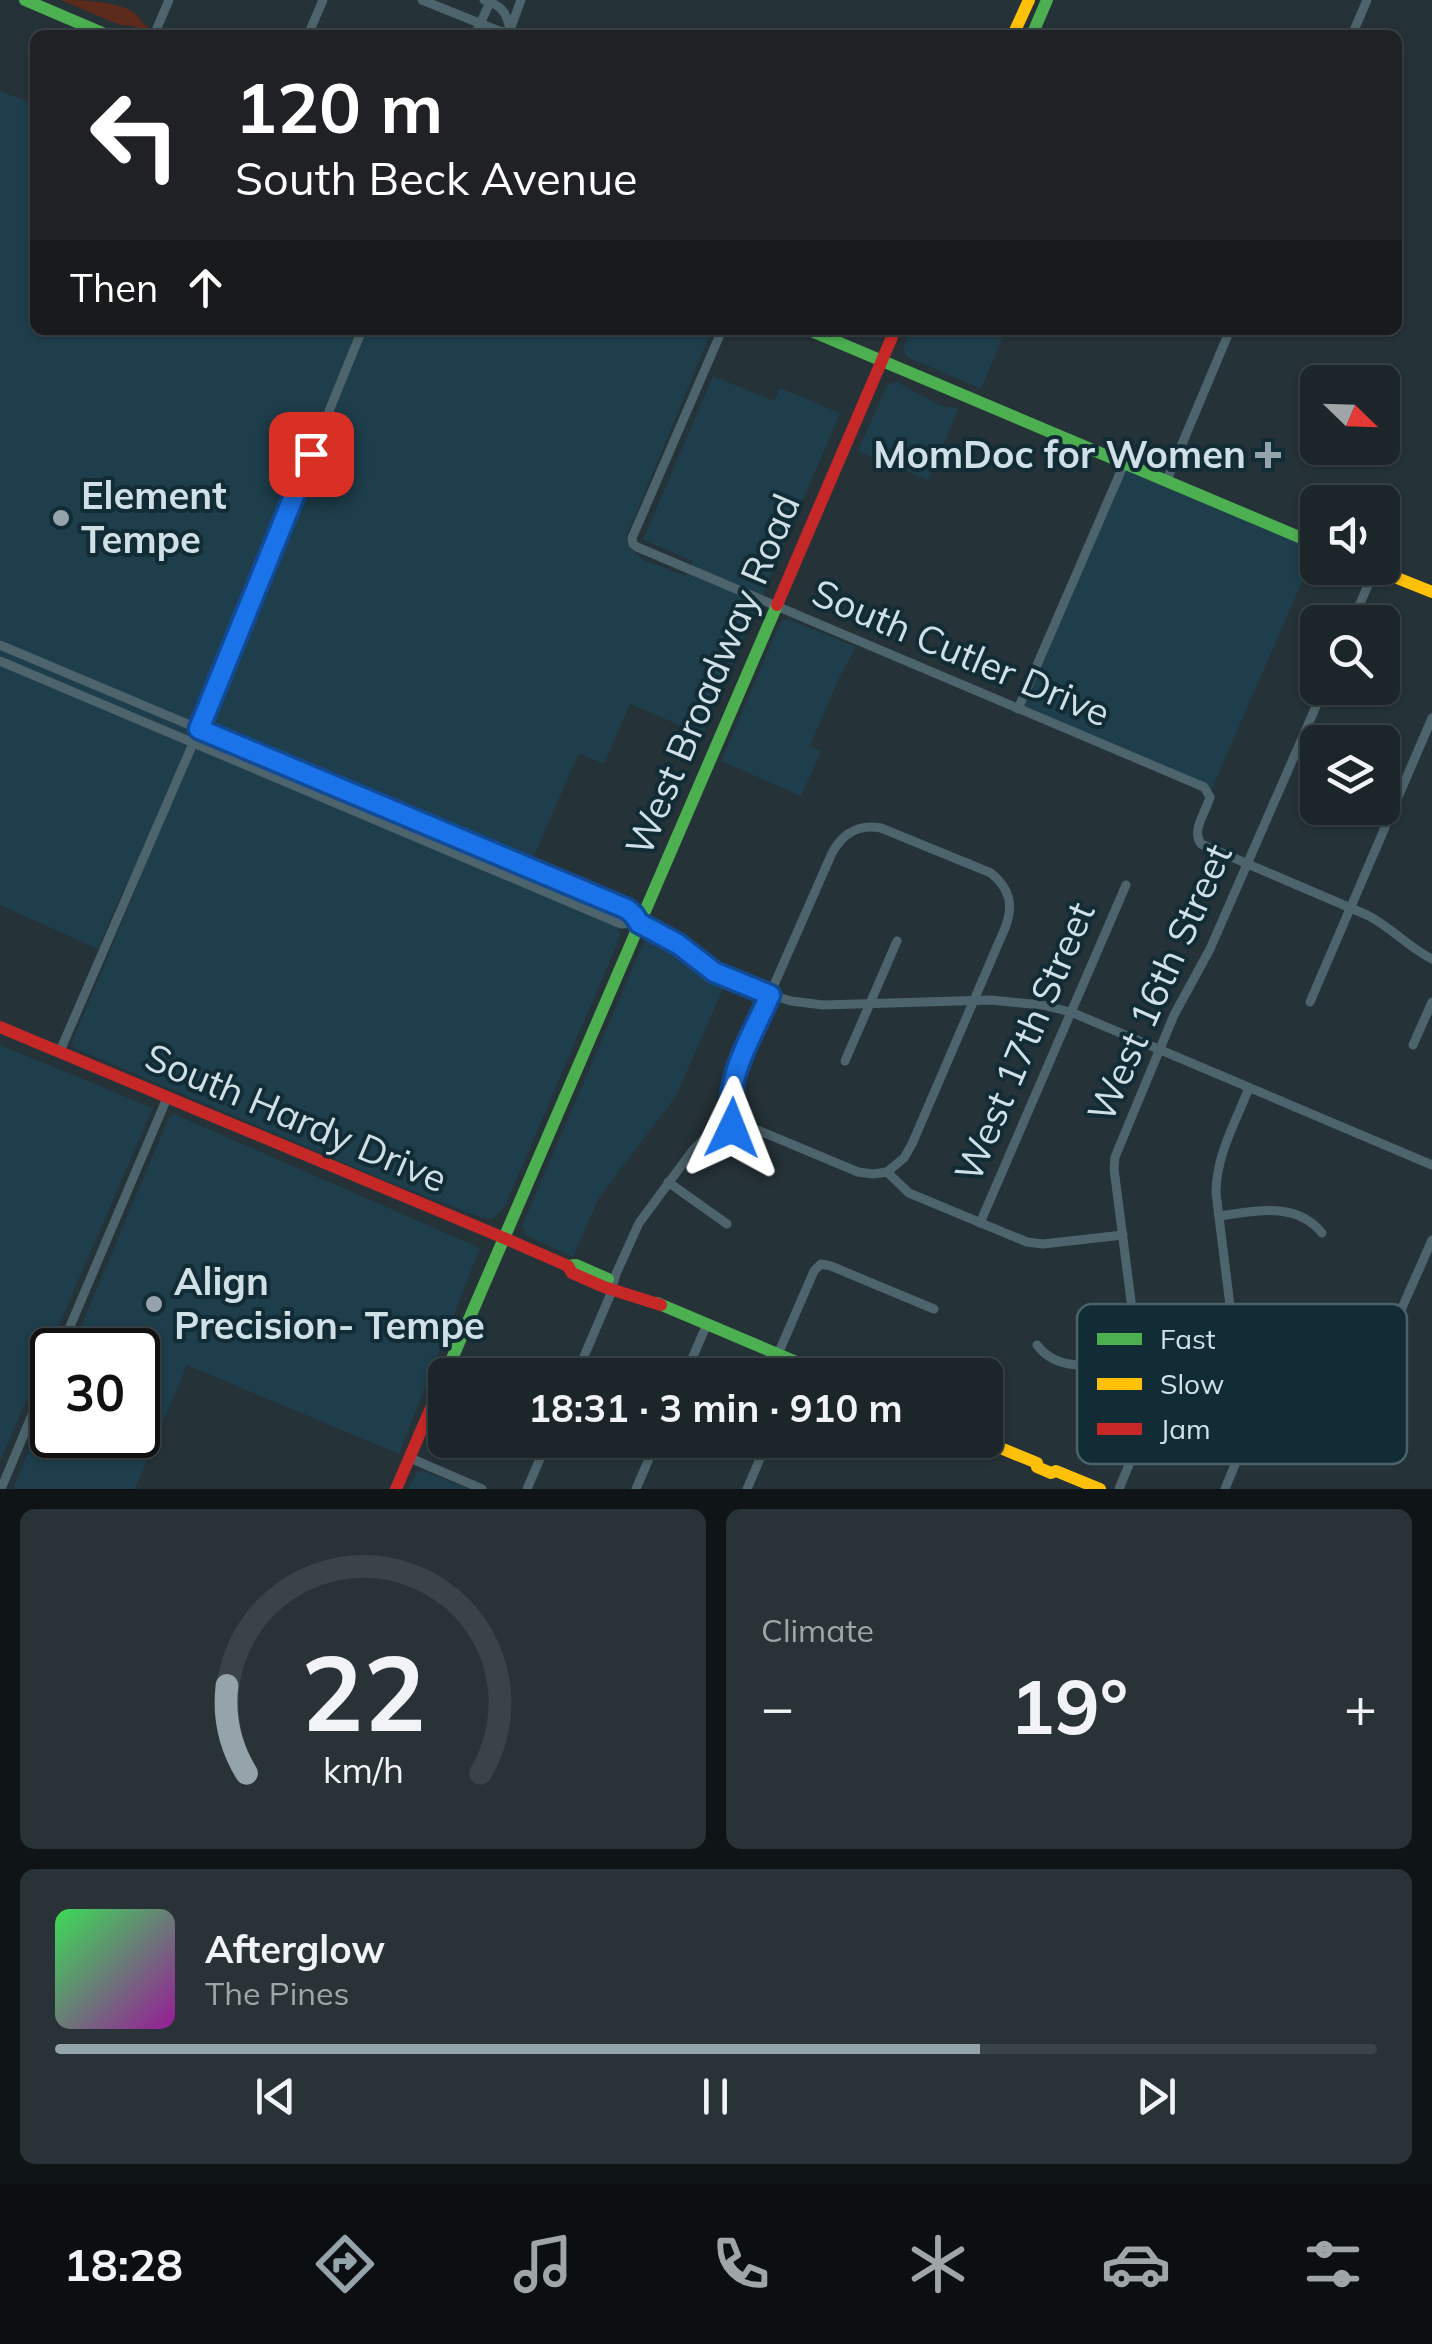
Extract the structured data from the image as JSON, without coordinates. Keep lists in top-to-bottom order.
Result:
{
  "streets": {
    "main road": ["West Broadway Road", "South Hardy Drive"],
    "street": ["South Cutler Drive", "West 16th Street", "West 17th Street"]
  },
  "crossings": [
    ["South Cutler Drive", "West Broadway Road"],
    ["South Cutler Drive", "West 16th Street"],
    ["West Broadway Road", "South Hardy Drive"]
  ],
  "places": {
    "health": ["MomDoc for Women"],
    "other": ["Element Tempe", "Align Precision- Tempe"]
  },
  "legend": ["Fast", "Slow", "Jam"],
  "north": "bottom right",
  "page": {
    "turn": ["120 m", "South Beck Avenue"],
    "then": "Then",
    "limit": "30",
    "trip": "18:31 · 3 min · 910 m",
    "tile": "Climate",
    "heat": ["−", "19°", "+"],
    "song": ["Afterglow", "The Pines"],
    "tabs": "18:28",
    "gauge": ["22", "km/h"]
  }
}
